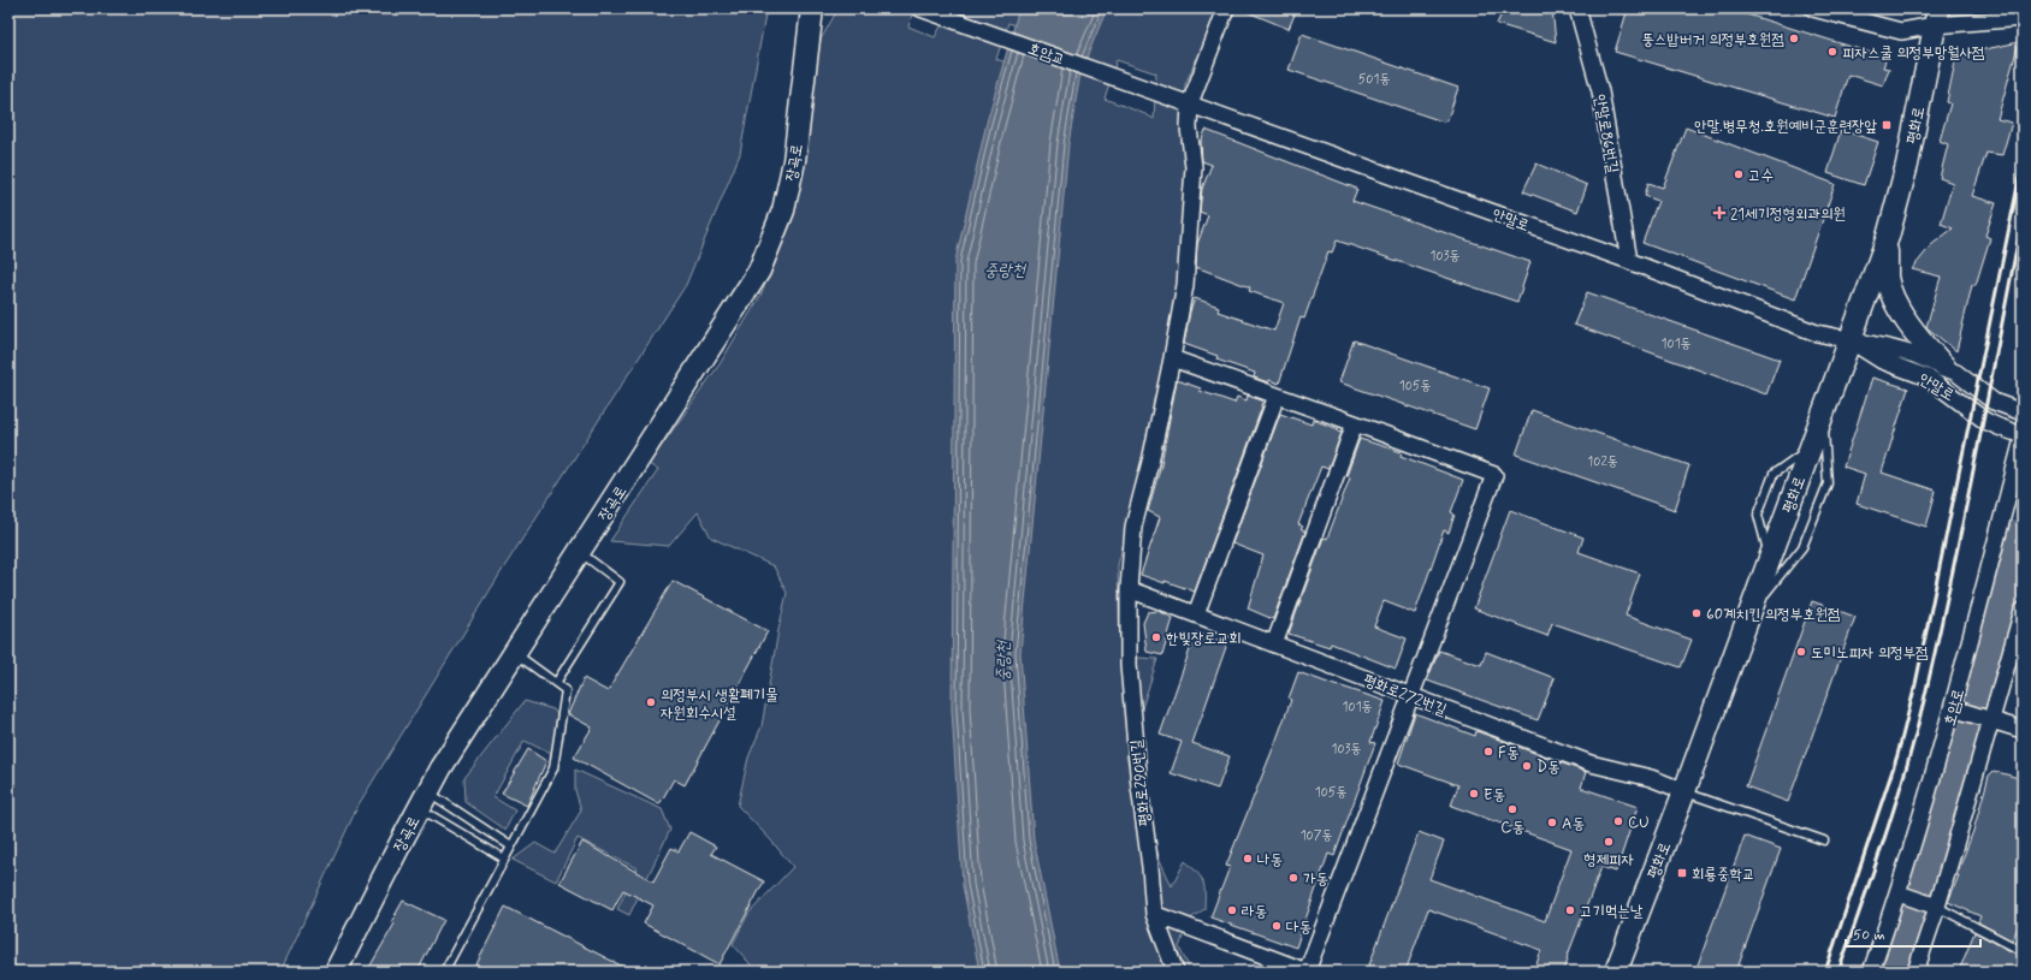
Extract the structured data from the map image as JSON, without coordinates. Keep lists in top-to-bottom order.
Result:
{
  "streets": {
    "main road": ["평화로", "장곡로"],
    "street": [
      "호암교",
      "안말로86번길",
      "안말로",
      "평화로272번길",
      "호암로",
      "평화로290번길"
    ]
  },
  "crossings": [
    ["호암교", "안말로"],
    ["평화로", "안말로"],
    ["평화로", "평화로272번길"],
    ["안말로86번길", "안말로"],
    ["안말로", "호암로"],
    ["안말로", "평화로290번길"],
    ["평화로272번길", "평화로290번길"]
  ],
  "water": ["중랑천"],
  "places": {
    "other": [
      "뚱스밥버거 의정부호원점",
      "피자스쿨 의정부망월사점",
      "고수",
      "60계치킨 의정부호원점",
      "한빛장로교회",
      "도미노피자 의정부점",
      "의정부시 생활폐기물 자원회수시설",
      "F동",
      "D동",
      "E동",
      "C동",
      "CU",
      "A동",
      "형제피자",
      "나동",
      "가동",
      "라동",
      "고기먹는날",
      "다동"
    ],
    "transit": ["안말.병무청.호원예비군훈련장앞", "회룡중학교"],
    "health": ["21세기정형외과의원"]
  },
  "house_numbers": [
    "501동",
    "103동",
    "101동",
    "105동",
    "102동",
    "101동",
    "103동",
    "105동",
    "107동"
  ],
  "scale_bar": "50 m"
}
